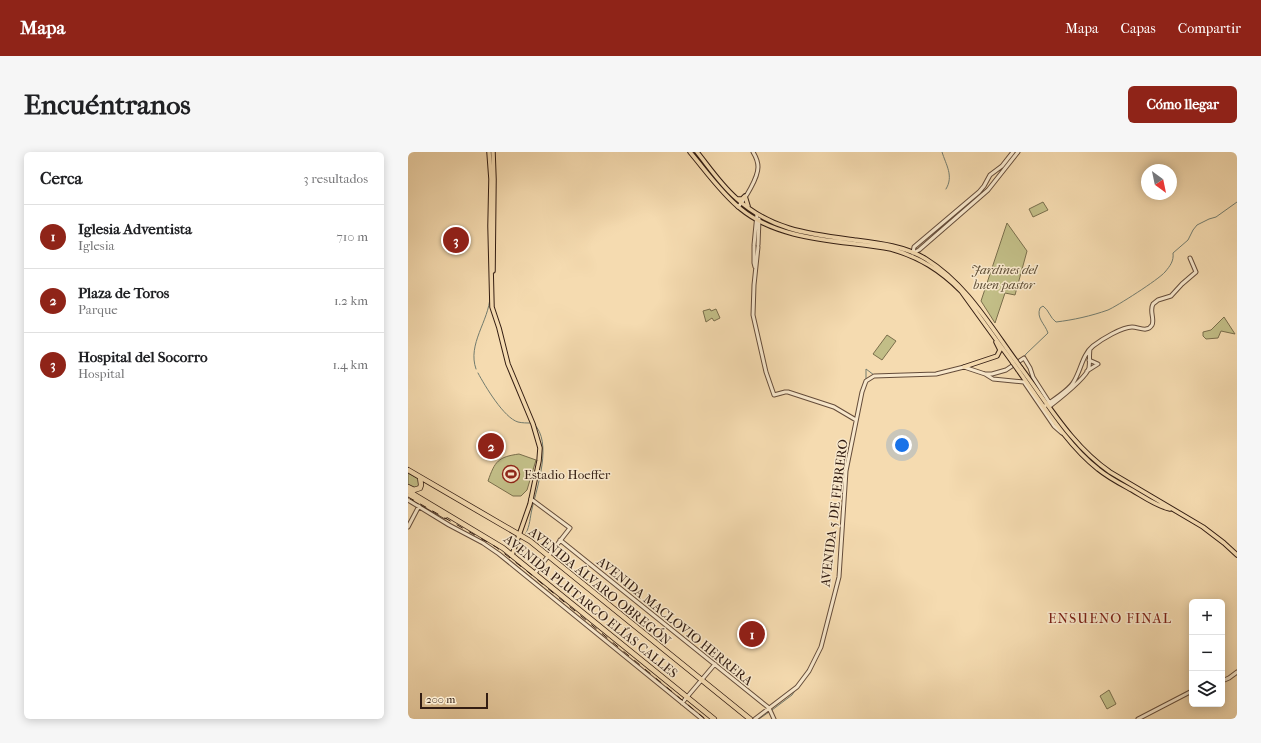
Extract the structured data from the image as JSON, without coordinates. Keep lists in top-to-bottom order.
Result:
{
  "streets": {
    "highway": ["AVENIDA ÁLVARO OBREGÓN", "AVENIDA PLUTARCO ELÍAS CALLES"],
    "street": ["AVENIDA 5 DE FEBRERO", "AVENIDA MACLOVIO HERRERA"]
  },
  "crossings": [
    ["AVENIDA 5 DE FEBRERO", "AVENIDA MACLOVIO HERRERA"]
  ],
  "districts": ["ENSUENO FINAL"],
  "parks": ["Jardines del buen pastor"],
  "places": {
    "sports": ["Estadio Hoeffer"]
  },
  "scale_bar": "200 m",
  "north": "bottom right",
  "page": {
    "header": "Mapa",
    "nav": ["Mapa", "Capas", "Compartir"],
    "buttons": "Cómo llegar",
    "title": "Encuéntranos",
    "heading": ["Cerca", "3 resultados"],
    "list": [
      {
        "mark": "1",
        "name": "Iglesia Adventista",
        "note": "Iglesia",
        "value": "710 m"
      },
      {
        "mark": "2",
        "name": "Plaza de Toros",
        "note": "Parque",
        "value": "1.2 km"
      },
      {
        "mark": "3",
        "name": "Hospital del Socorro",
        "note": "Hospital",
        "value": "1.4 km"
      }
    ],
    "pins": ["3", "2", "1"],
    "map_buttons": ["+", "−"],
    "scale": "200 m"
  }
}
